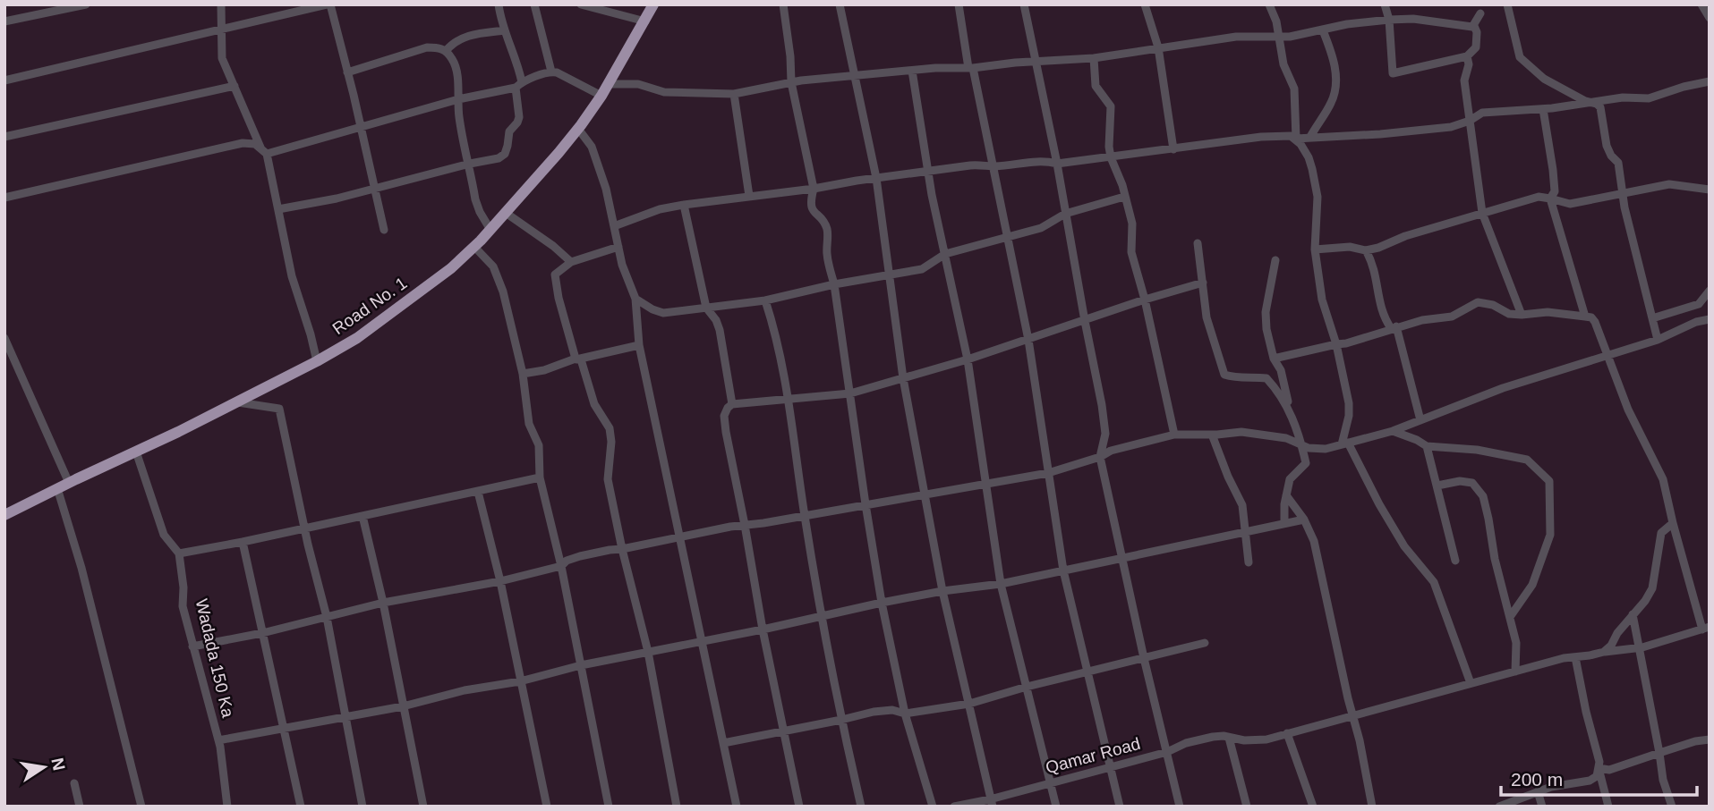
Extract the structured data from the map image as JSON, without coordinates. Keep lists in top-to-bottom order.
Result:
{
  "streets": {
    "highway": ["Road No. 1"],
    "street": ["Wadada 150 Ka", "Qamar Road"]
  },
  "crossings": [
    ["Road No. 1", "Wadada 150 Ka"]
  ],
  "scale_bar": "200 m",
  "north": "right"
}
